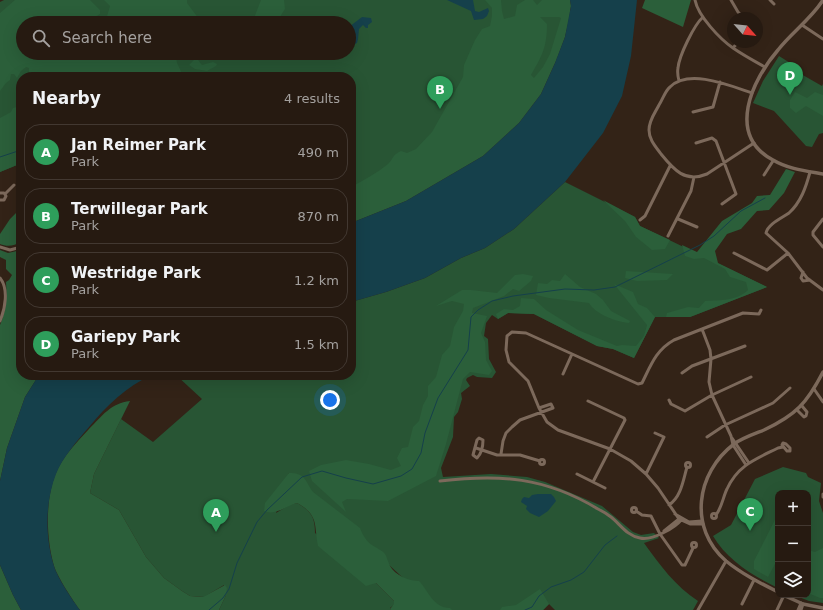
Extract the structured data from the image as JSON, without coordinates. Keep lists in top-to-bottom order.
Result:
{
  "north": "bottom right",
  "page": {
    "search": "Search here",
    "pins": [
      "D",
      "B",
      "C",
      "A"
    ],
    "heading": ["Nearby", "4 results"],
    "list": [
      {
        "mark": "A",
        "name": "Jan Reimer Park",
        "note": "Park",
        "value": "490 m"
      },
      {
        "mark": "B",
        "name": "Terwillegar Park",
        "note": "Park",
        "value": "870 m"
      },
      {
        "mark": "C",
        "name": "Westridge Park",
        "note": "Park",
        "value": "1.2 km"
      },
      {
        "mark": "D",
        "name": "Gariepy Park",
        "note": "Park",
        "value": "1.5 km"
      }
    ],
    "map_buttons": ["+", "−"]
  }
}
